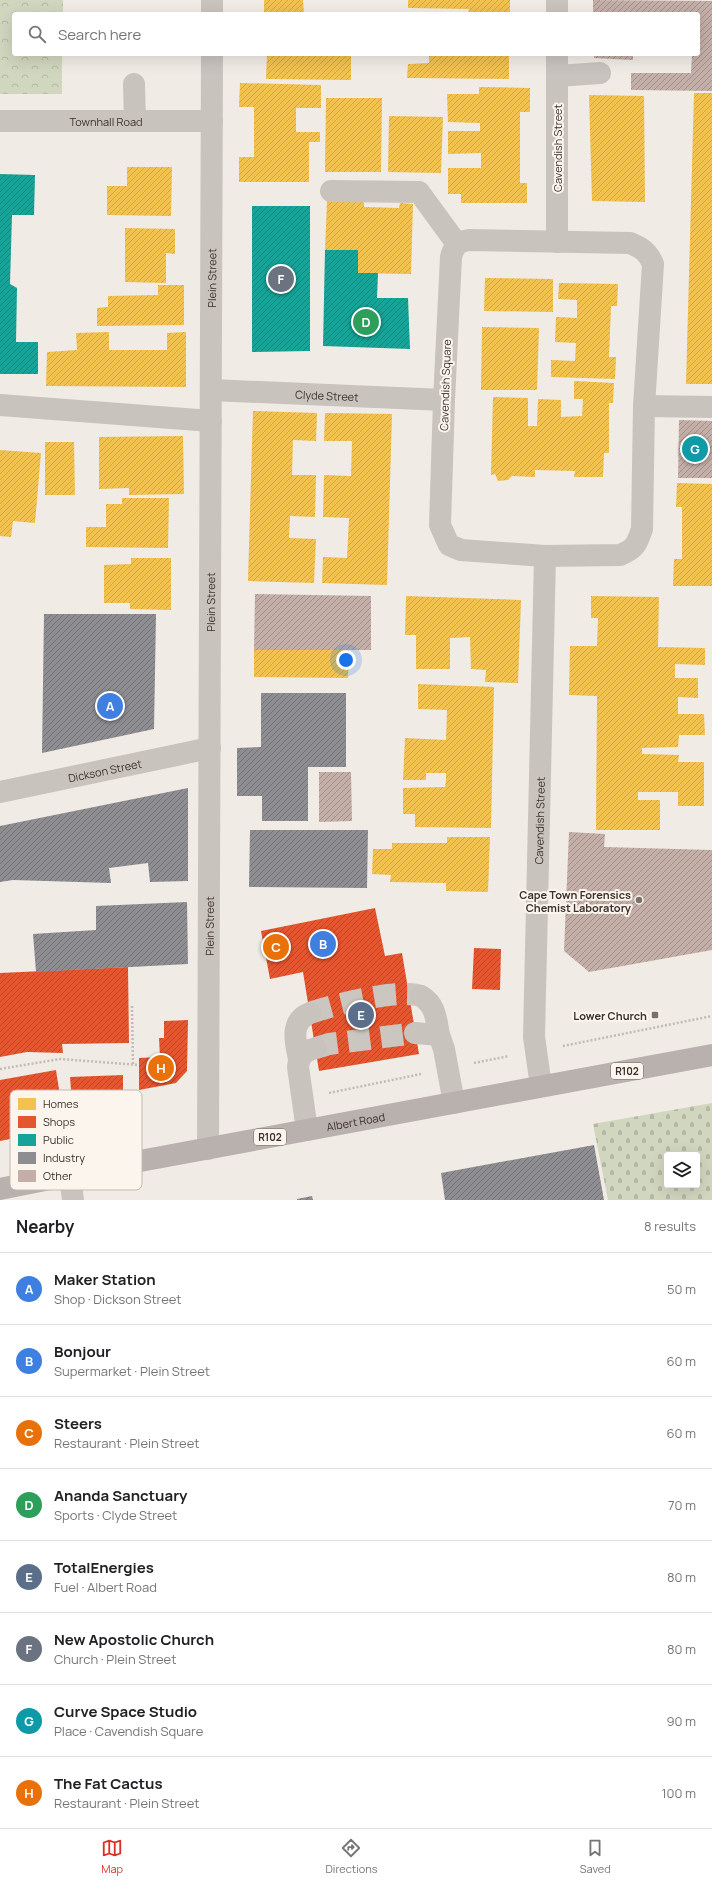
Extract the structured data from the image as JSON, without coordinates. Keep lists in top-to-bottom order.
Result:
{
  "streets": {
    "main road": ["R102", "Albert Road"],
    "street": [
      "Townhall Road",
      "Cavendish Street",
      "Plein Street",
      "Cavendish Square",
      "Clyde Street",
      "Dickson Street"
    ]
  },
  "crossings": [
    ["Townhall Road", "Plein Street"],
    ["Cavendish Street", "Cavendish Square"],
    ["Cavendish Street", "Albert Road"],
    ["Plein Street", "Clyde Street"],
    ["Plein Street", "Dickson Street"],
    ["Plein Street", "Albert Road"],
    ["Cavendish Square", "Clyde Street"]
  ],
  "places": {
    "other": ["Cape Town Forensics Chemist Laboratory"],
    "transit": ["Lower Church"]
  },
  "legend": [
    "Homes",
    "Shops",
    "Public",
    "Industry",
    "Other"
  ],
  "page": {
    "search": "Search here",
    "pins": [
      "F",
      "D",
      "G",
      "A",
      "B",
      "C",
      "E",
      "H"
    ],
    "heading": ["Nearby", "8 results"],
    "list": [
      {
        "mark": "A",
        "name": "Maker Station",
        "note": "Shop · Dickson Street",
        "value": "50 m"
      },
      {
        "mark": "B",
        "name": "Bonjour",
        "note": "Supermarket · Plein Street",
        "value": "60 m"
      },
      {
        "mark": "C",
        "name": "Steers",
        "note": "Restaurant · Plein Street",
        "value": "60 m"
      },
      {
        "mark": "D",
        "name": "Ananda Sanctuary",
        "note": "Sports · Clyde Street",
        "value": "70 m"
      },
      {
        "mark": "E",
        "name": "TotalEnergies",
        "note": "Fuel · Albert Road",
        "value": "80 m"
      },
      {
        "mark": "F",
        "name": "New Apostolic Church",
        "note": "Church · Plein Street",
        "value": "80 m"
      },
      {
        "mark": "G",
        "name": "Curve Space Studio",
        "note": "Place · Cavendish Square",
        "value": "90 m"
      },
      {
        "mark": "H",
        "name": "The Fat Cactus",
        "note": "Restaurant · Plein Street",
        "value": "100 m"
      }
    ],
    "nav": ["Map", "Directions", "Saved"]
  }
}
